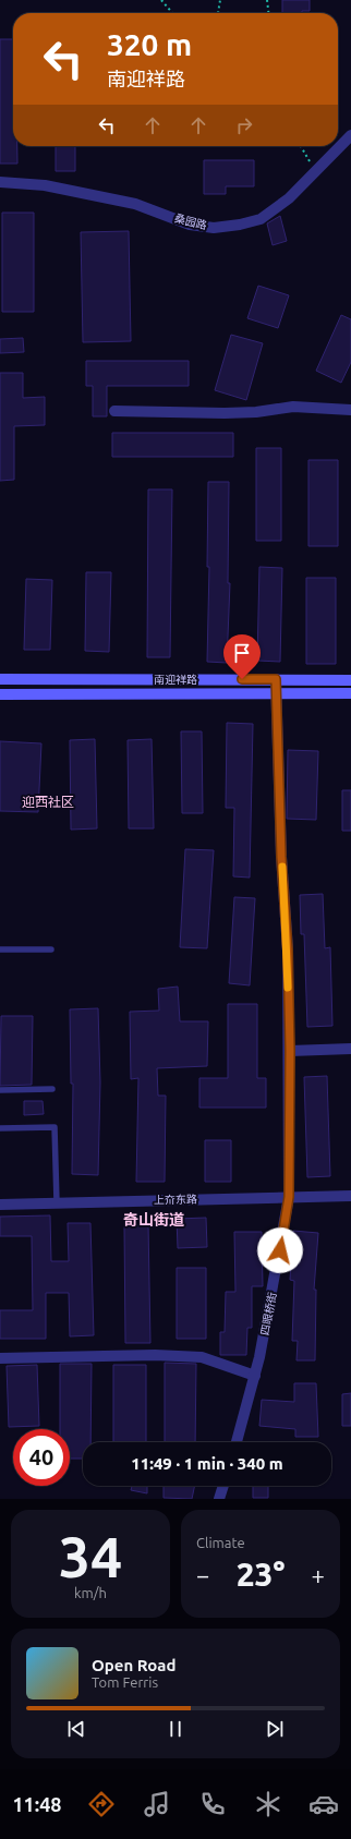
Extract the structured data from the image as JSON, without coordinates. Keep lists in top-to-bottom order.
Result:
{
  "streets": {
    "main road": ["南迎祥路"],
    "street": ["桑园路", "上夼东路", "四眼桥街"]
  },
  "crossings": [
    ["南迎祥路", "四眼桥街"],
    ["上夼东路", "四眼桥街"]
  ],
  "districts": ["迎西社区", "奇山街道"],
  "page": {
    "turn": ["320 m", "南迎祥路"],
    "limit": "40",
    "trip": "11:49 · 1 min · 340 m",
    "tile": [
      ["34", "km/h"],
      "Climate"
    ],
    "heat": ["−", "23°", "+"],
    "song": ["Open Road", "Tom Ferris"],
    "tabs": "11:48"
  }
}
